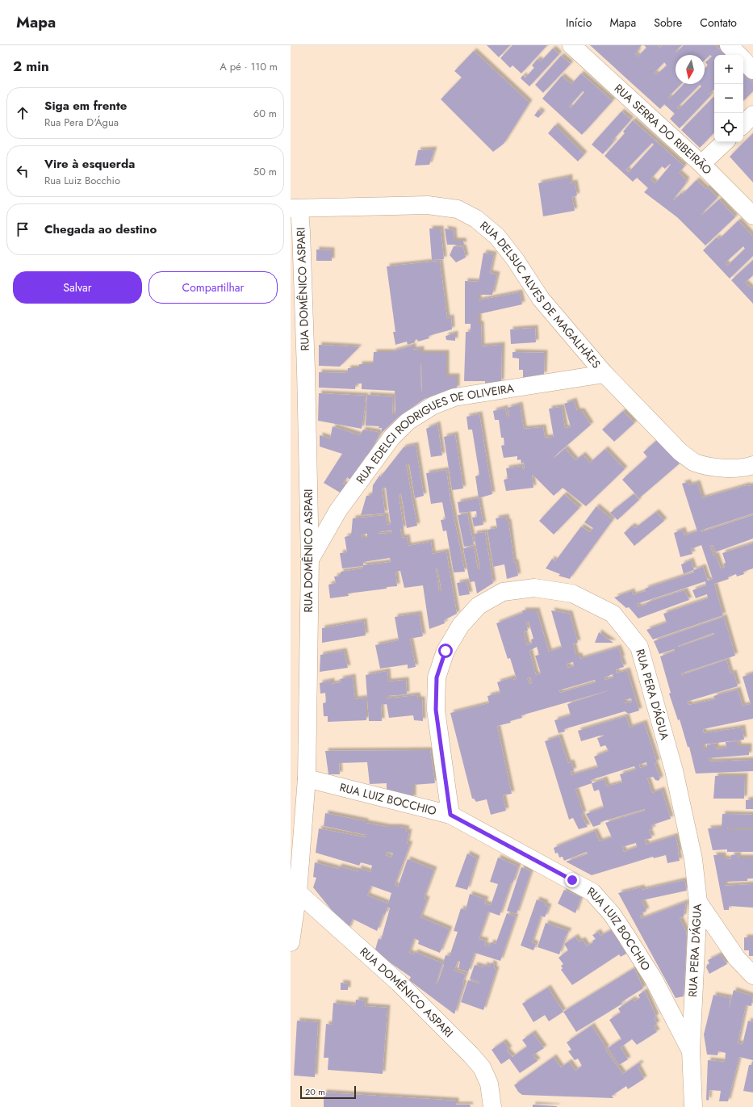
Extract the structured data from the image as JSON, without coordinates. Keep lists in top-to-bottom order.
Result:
{
  "streets": {
    "street": [
      "RUA SERRA DO RIBEIRÃO",
      "RUA DOMÊNICO ASPARI",
      "RUA DELSUC ALVES DE MAGALHÃES",
      "RUA EDELCI RODRIGUES DE OLIVEIRA",
      "RUA PERA D'ÁGUA",
      "RUA LUIZ BOCCHIO"
    ]
  },
  "crossings": [
    ["RUA DOMÊNICO ASPARI", "RUA DELSUC ALVES DE MAGALHÃES"],
    ["RUA DOMÊNICO ASPARI", "RUA EDELCI RODRIGUES DE OLIVEIRA"],
    ["RUA DOMÊNICO ASPARI", "RUA LUIZ BOCCHIO"],
    ["RUA DELSUC ALVES DE MAGALHÃES", "RUA EDELCI RODRIGUES DE OLIVEIRA"],
    ["RUA PERA D'ÁGUA", "RUA LUIZ BOCCHIO"]
  ],
  "scale_bar": "20 m",
  "north": "bottom",
  "page": {
    "header": "Mapa",
    "nav": [
      "Início",
      "Mapa",
      "Sobre",
      "Contato"
    ],
    "heading": ["2 min", "A pé · 110 m"],
    "map_buttons": ["+", "−"],
    "list": [
      ["Siga em frente", "Rua Pera D'Água", "60 m"],
      ["Vire à esquerda", "Rua Luiz Bocchio", "50 m"],
      "Chegada ao destino"
    ],
    "buttons": ["Salvar", "Compartilhar"],
    "scale": "20 m"
  }
}
